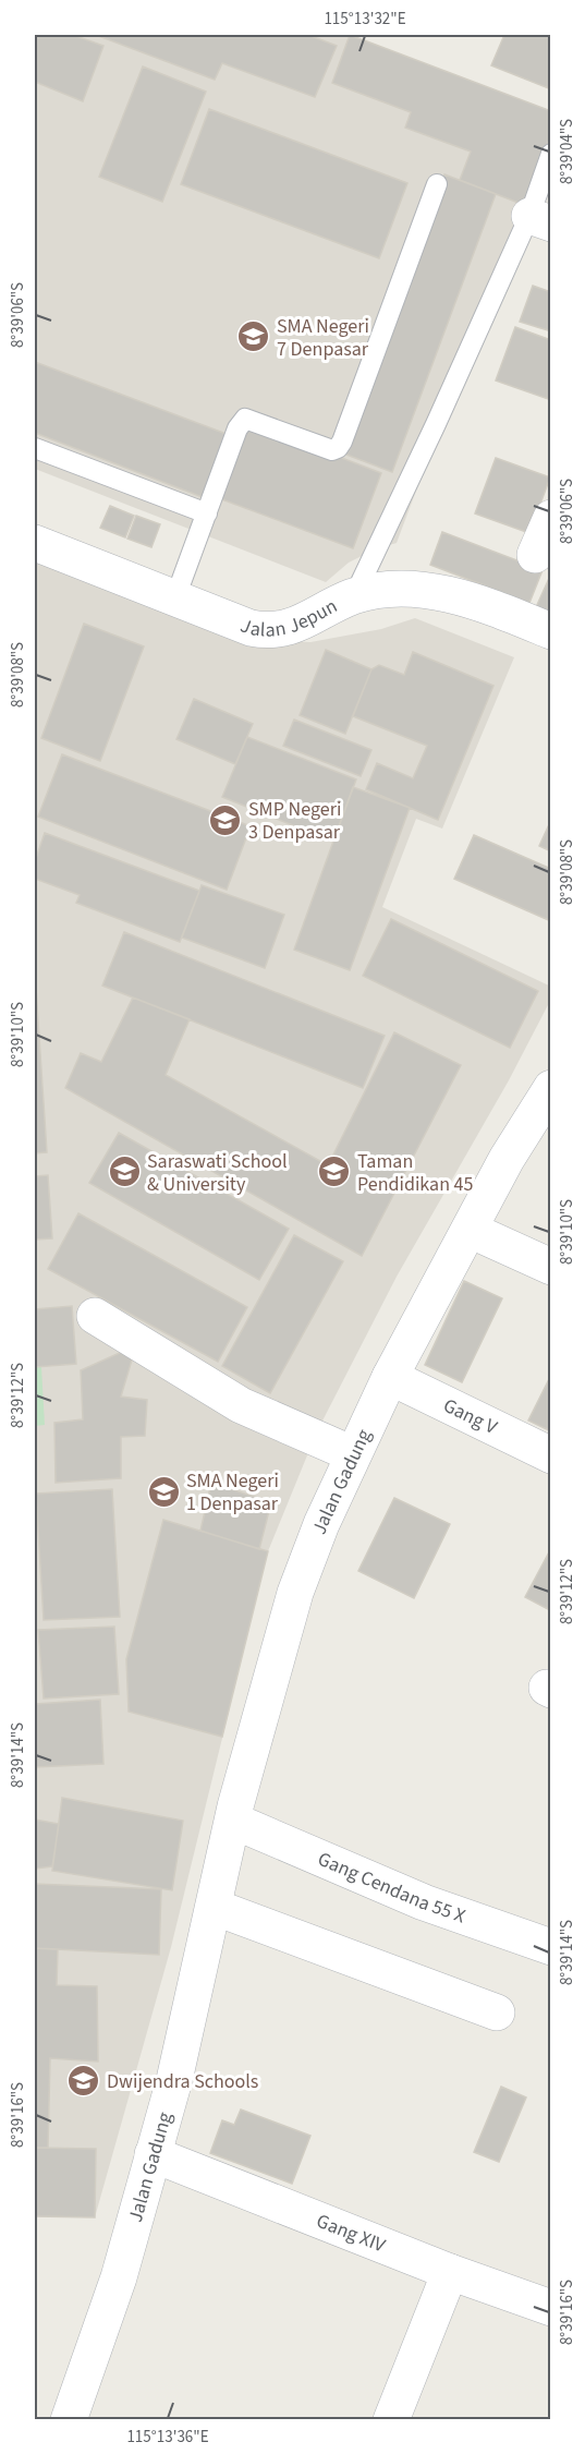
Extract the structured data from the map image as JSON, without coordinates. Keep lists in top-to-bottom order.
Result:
{
  "streets": {
    "street": [
      "Jalan Jepun",
      "Gang V",
      "Jalan Gadung",
      "Gang Cendana 55 X",
      "Gang XIV"
    ]
  },
  "crossings": [
    ["Gang V", "Jalan Gadung"],
    ["Jalan Gadung", "Gang Cendana 55 X"],
    ["Jalan Gadung", "Gang XIV"]
  ],
  "places": {
    "school or university": [
      "SMA Negeri 7 Denpasar",
      "SMP Negeri 3 Denpasar",
      "Saraswati School & University",
      "Taman Pendidikan 45",
      "SMA Negeri 1 Denpasar",
      "Dwijendra Schools"
    ]
  },
  "coordinates": [
    "115°13'32\"E",
    "8°39'04\"S",
    "8°39'06\"S",
    "8°39'08\"S",
    "8°39'10\"S",
    "8°39'12\"S",
    "8°39'14\"S",
    "8°39'16\"S",
    "115°13'36\"E"
  ]
}
